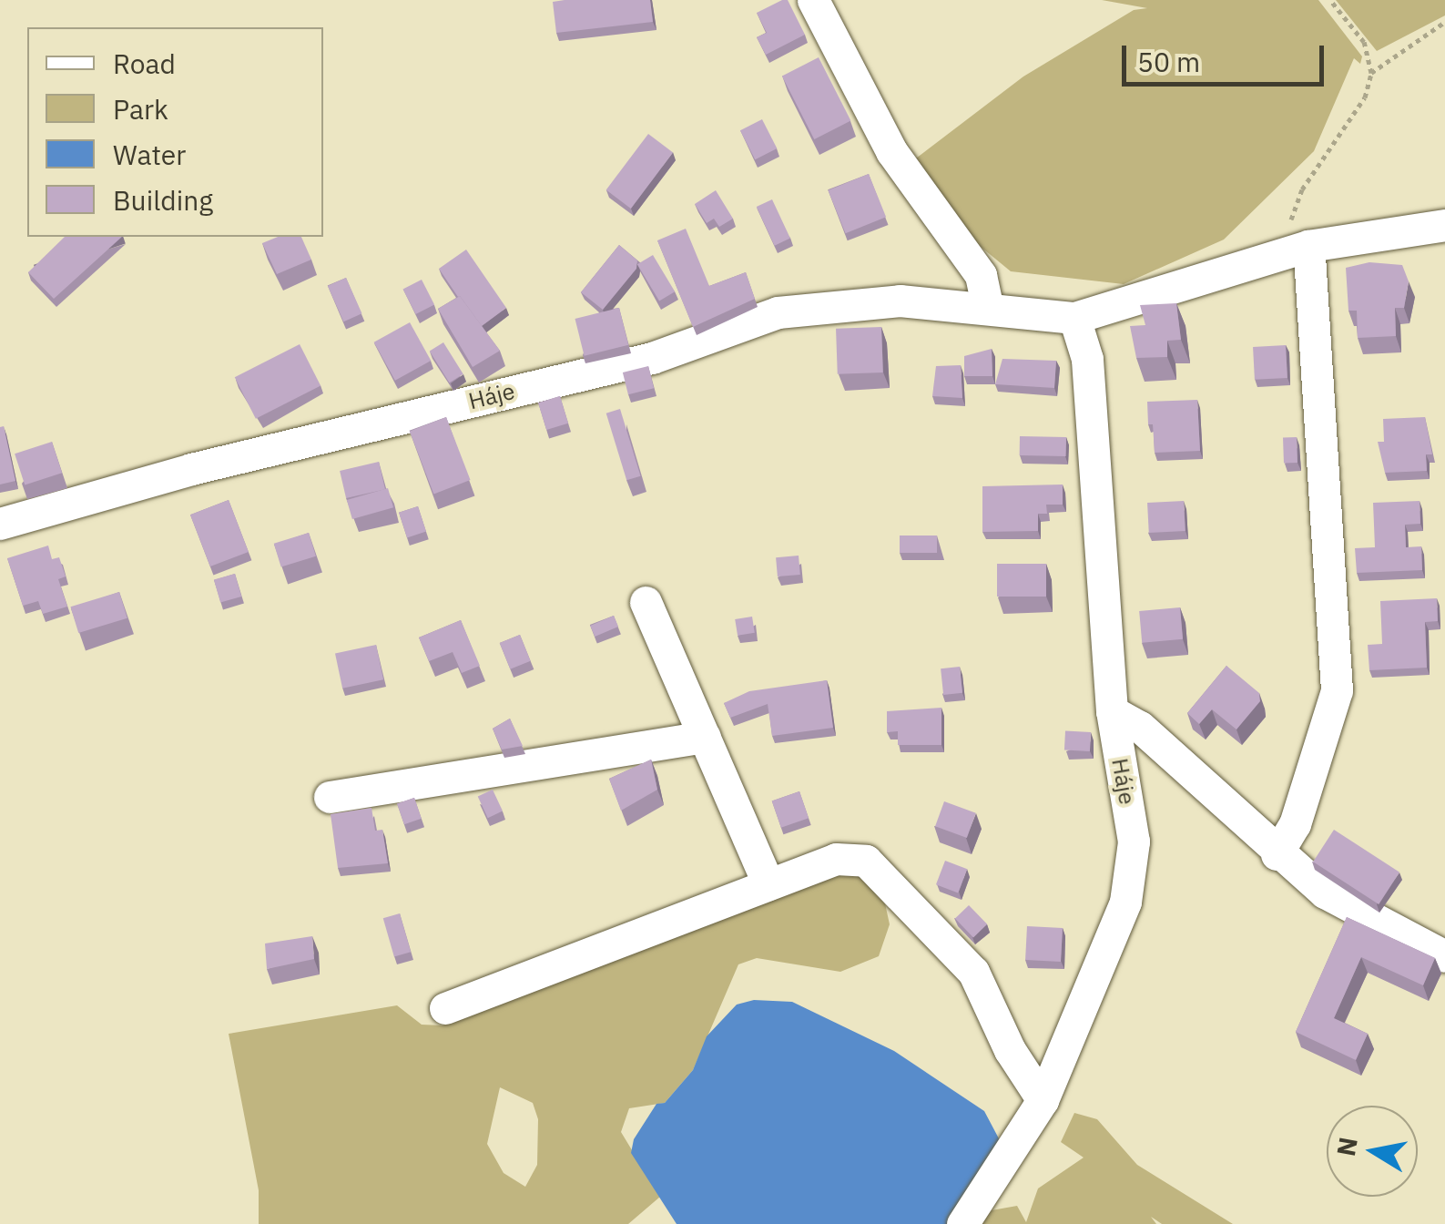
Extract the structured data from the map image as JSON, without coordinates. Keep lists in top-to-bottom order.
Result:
{
  "streets": {
    "street": ["Háje"]
  },
  "legend": [
    "Road",
    "Park",
    "Water",
    "Building"
  ],
  "scale_bar": "50 m",
  "north": "left"
}
